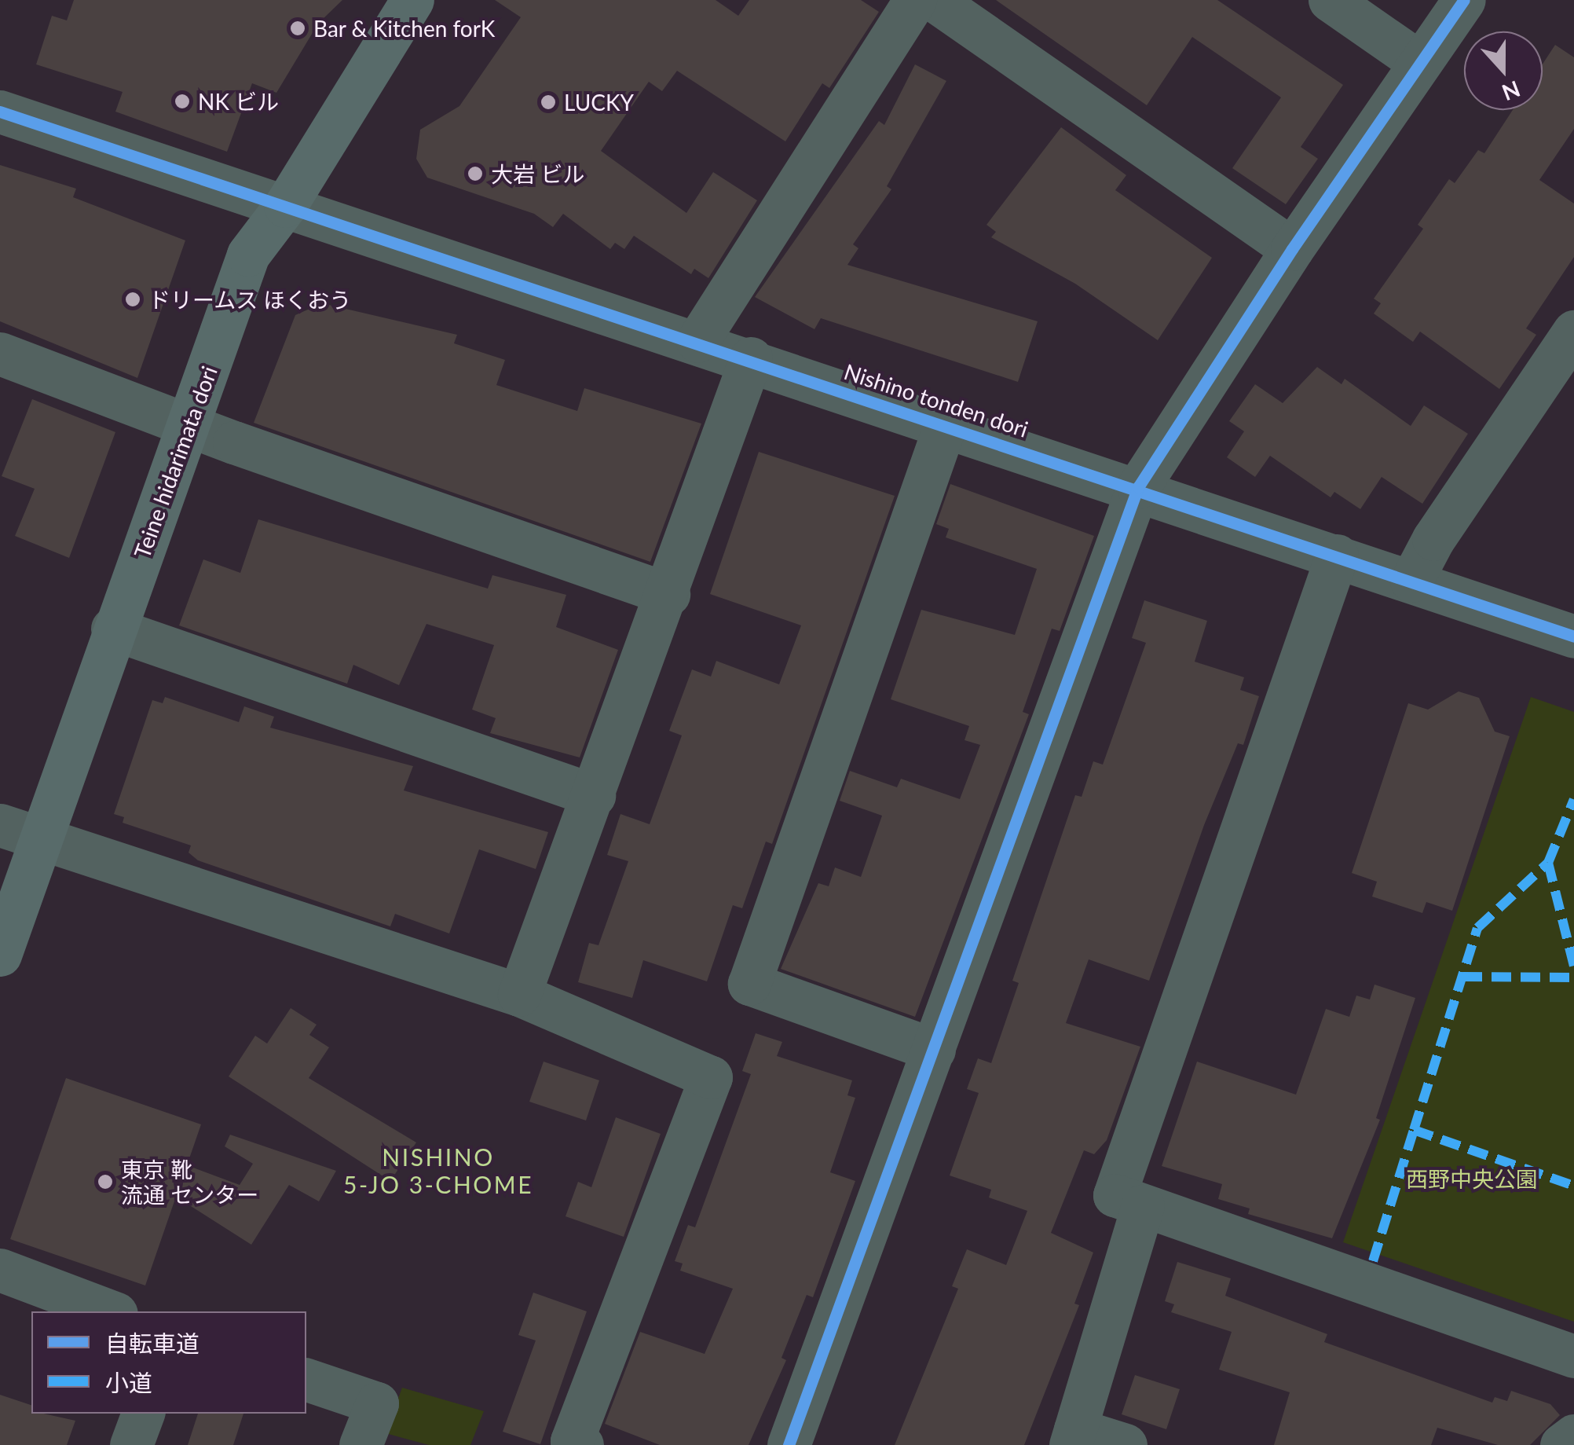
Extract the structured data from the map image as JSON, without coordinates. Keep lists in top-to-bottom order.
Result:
{
  "streets": {
    "main road": ["Teine hidarimata dori"],
    "street": ["Nishino tonden dori"]
  },
  "crossings": [
    ["Nishino tonden dori", "Teine hidarimata dori"]
  ],
  "districts": ["NISHINO 5-JO 3-CHOME"],
  "parks": ["西野中央公園"],
  "places": [
    "Bar & Kitchen forK",
    "NK ビル",
    "LUCKY",
    "大岩 ビル",
    "ドリームス ほくおう",
    "東京 靴 流通 センター"
  ],
  "legend": ["自転車道", "小道"],
  "north": "bottom"
}
